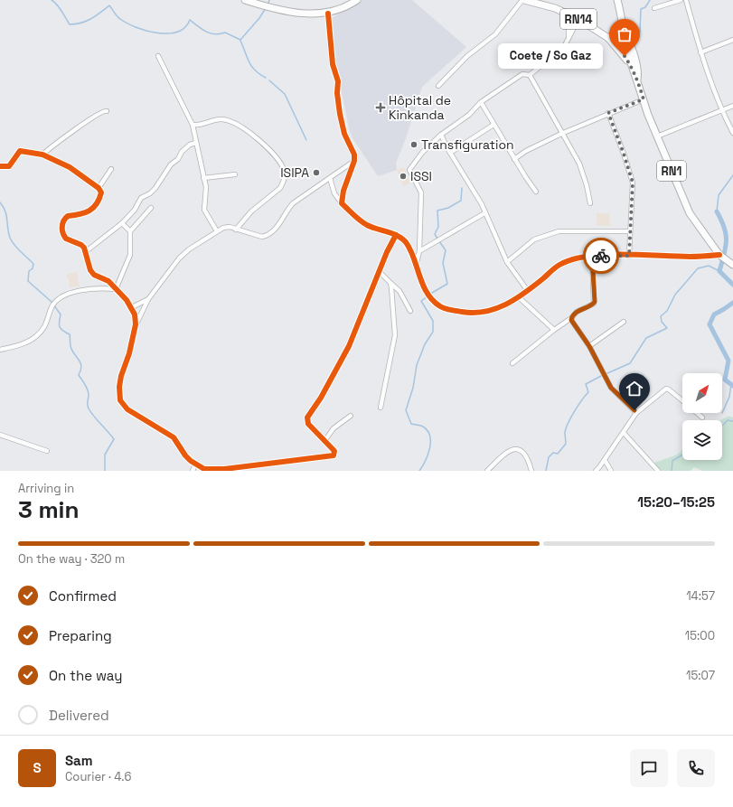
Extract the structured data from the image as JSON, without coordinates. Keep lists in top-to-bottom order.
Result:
{
  "streets": {
    "highway": ["RN14", "RN1"]
  },
  "crossings": [
    ["RN14", "RN1"]
  ],
  "places": {
    "other": [
      "Coete / So Gaz",
      "Transfiguration",
      "ISIPA",
      "ISSI"
    ],
    "health": ["Hôpital de Kinkanda"]
  },
  "north": "top right",
  "page": {
    "bubble": "Coete / So Gaz",
    "heading": ["3 min", "Arriving in", "15:20–15:25"],
    "panel": ["Sam", "Courier · 4.6"],
    "bar": "On the way · 320 m",
    "list": [
      ["Confirmed", "14:57"],
      ["Preparing", "15:00"],
      ["On the way", "15:07"],
      "Delivered"
    ],
    "round": "S"
  }
}
